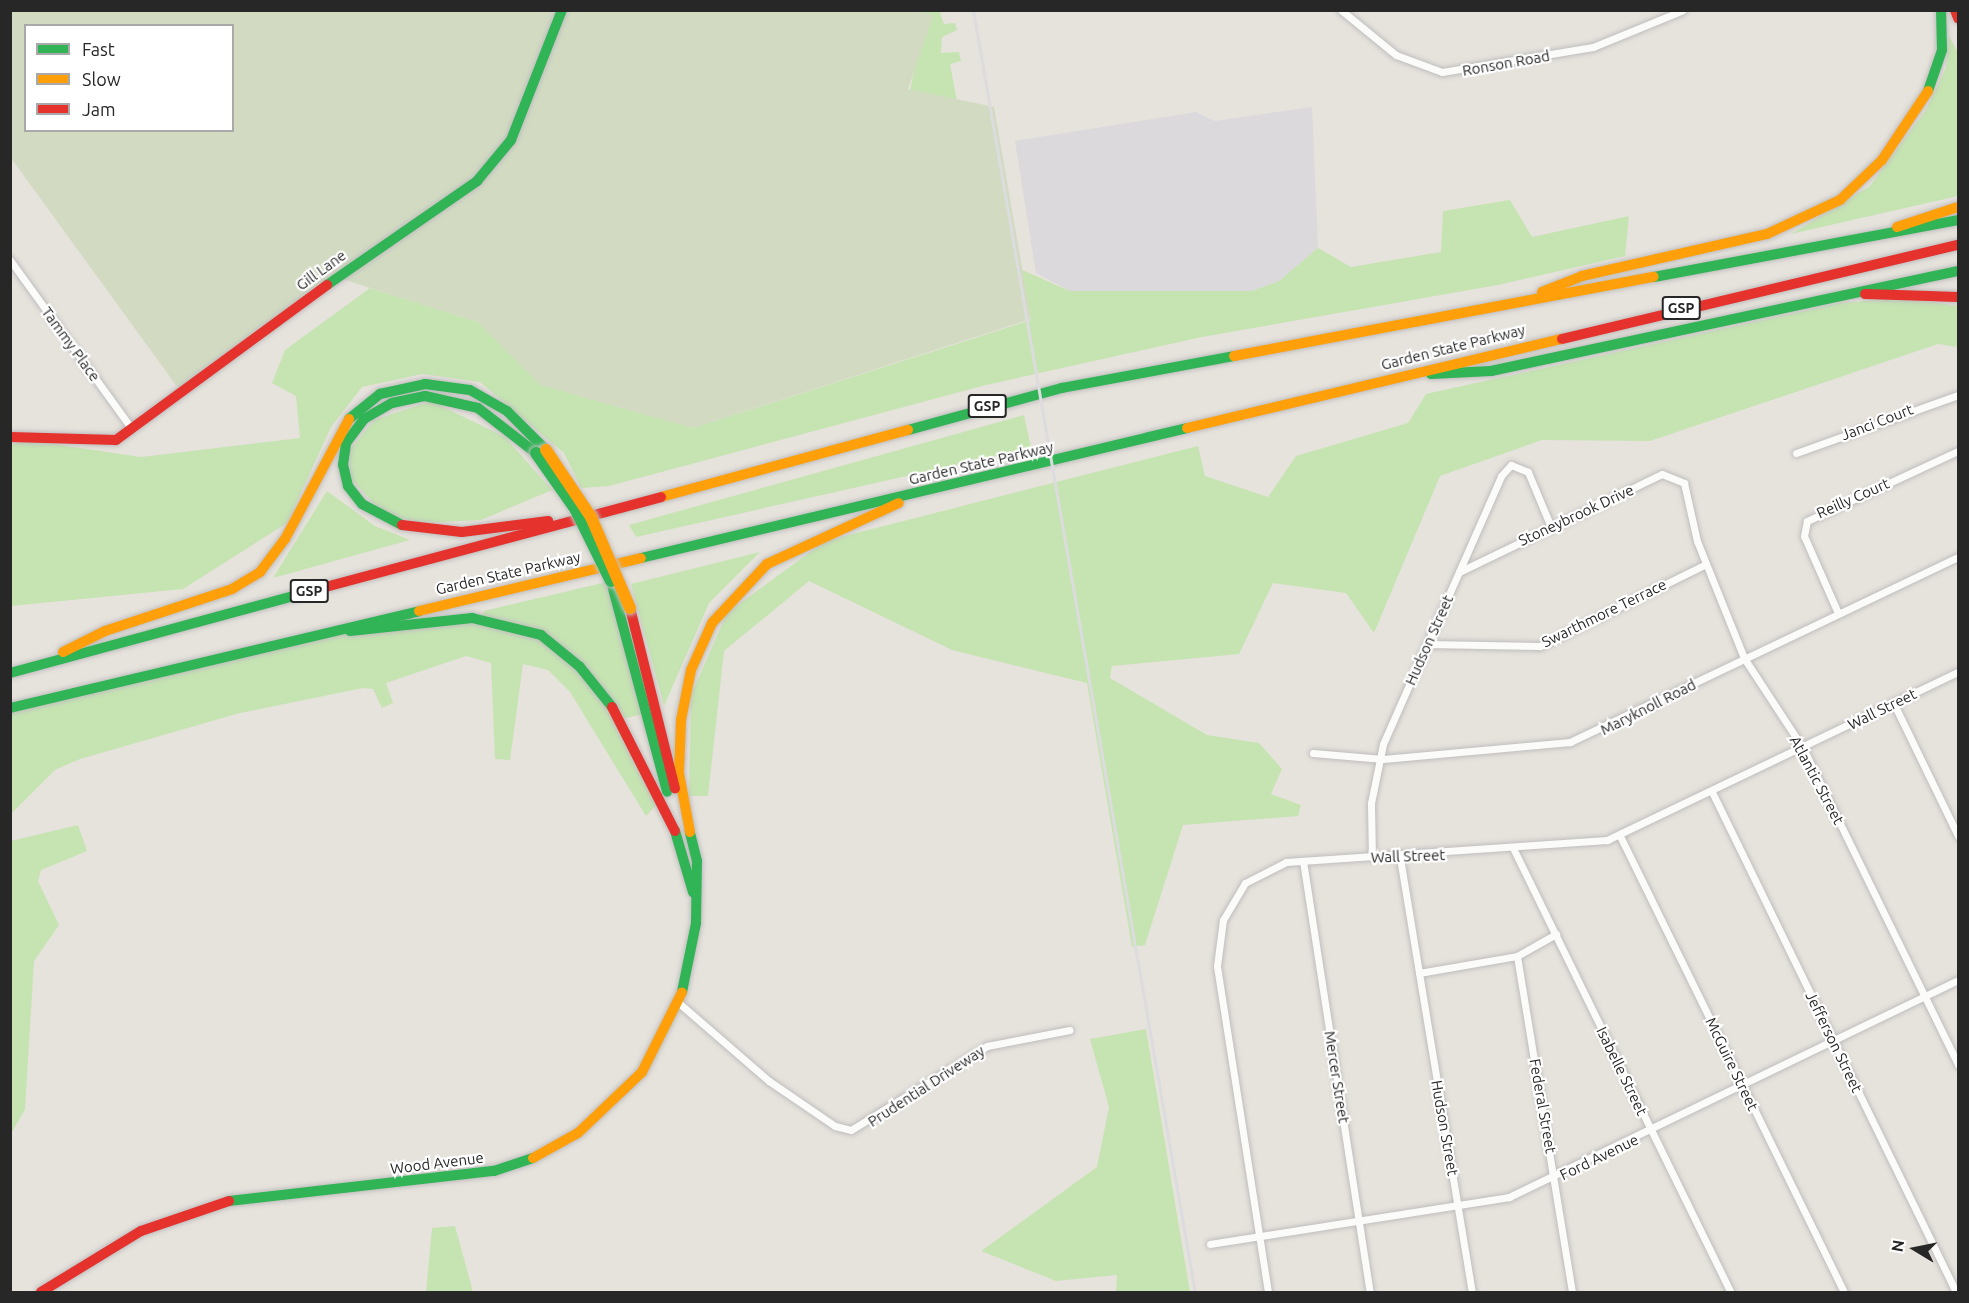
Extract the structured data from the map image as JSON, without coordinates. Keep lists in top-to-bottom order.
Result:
{
  "streets": {
    "main road": [
      "Gill Lane",
      "GSP",
      "Garden State Parkway",
      "Wood Avenue"
    ],
    "street": [
      "Ronson Road",
      "Tammy Place",
      "Janci Court",
      "Reilly Court",
      "Stoneybrook Drive",
      "Swarthmore Terrace",
      "Hudson Street",
      "Maryknoll Road",
      "Wall Street",
      "Atlantic Street",
      "Jefferson Street",
      "McGuire Street",
      "Isabelle Street",
      "Mercer Street",
      "Prudential Driveway",
      "Federal Street",
      "Ford Avenue"
    ]
  },
  "crossings": [
    ["Gill Lane", "Tammy Place"],
    ["Reilly Court", "Maryknoll Road"],
    ["Stoneybrook Drive", "Hudson Street"],
    ["Stoneybrook Drive", "Atlantic Street"],
    ["Swarthmore Terrace", "Hudson Street"],
    ["Swarthmore Terrace", "Atlantic Street"],
    ["Hudson Street", "Maryknoll Road"],
    ["Hudson Street", "Wall Street"],
    ["Hudson Street", "Ford Avenue"],
    ["Maryknoll Road", "Atlantic Street"],
    ["Wall Street", "Atlantic Street"],
    ["Wall Street", "Jefferson Street"],
    ["Wall Street", "McGuire Street"],
    ["Wall Street", "Isabelle Street"],
    ["Wall Street", "Mercer Street"],
    ["Wall Street", "Ford Avenue"],
    ["Atlantic Street", "Ford Avenue"],
    ["Jefferson Street", "Ford Avenue"],
    ["McGuire Street", "Ford Avenue"],
    ["Isabelle Street", "Ford Avenue"],
    ["Mercer Street", "Ford Avenue"],
    ["Prudential Driveway", "Wood Avenue"],
    ["Federal Street", "Ford Avenue"]
  ],
  "legend": ["Fast", "Slow", "Jam"],
  "north": "left"
}
